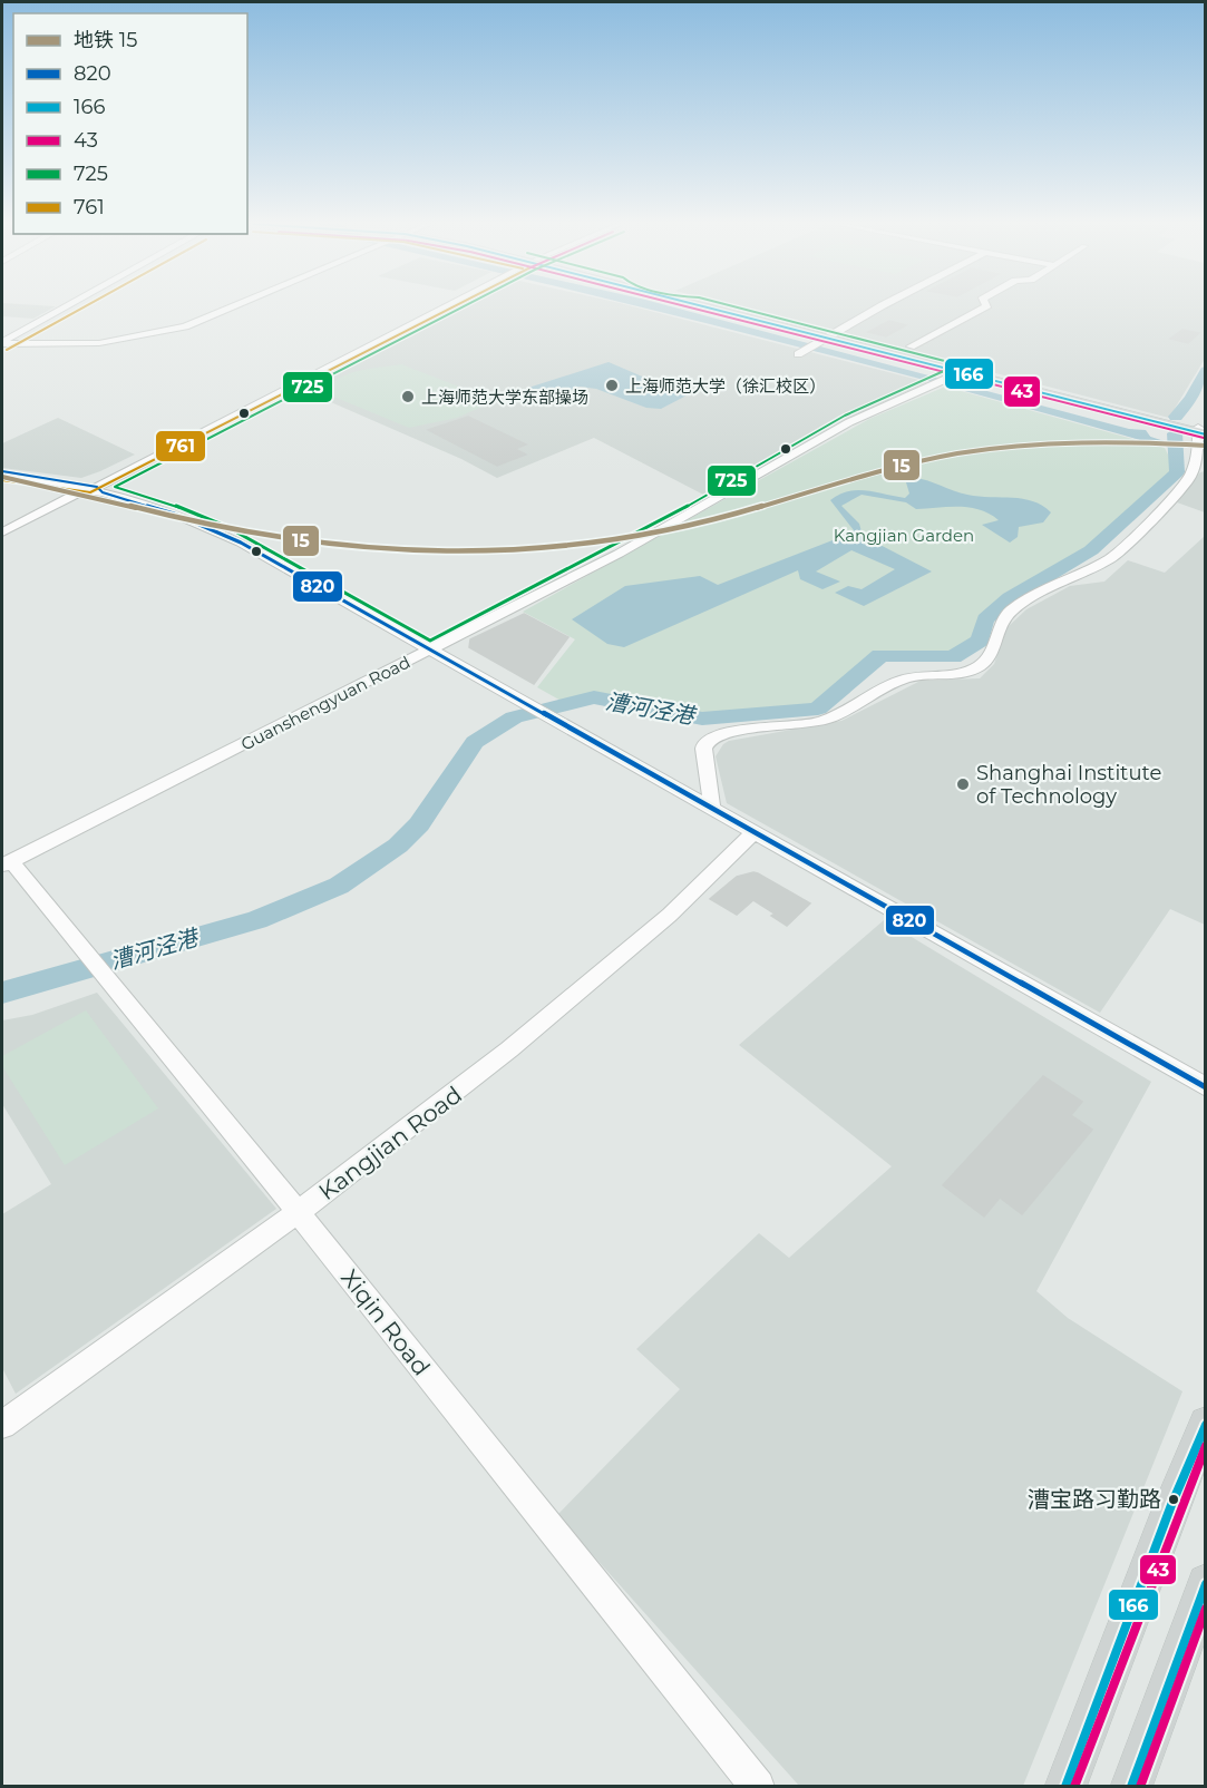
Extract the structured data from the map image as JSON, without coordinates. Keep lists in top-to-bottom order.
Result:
{
  "streets": {
    "street": ["Guanshengyuan Road", "Kangjian Road", "Xiqin Road"]
  },
  "crossings": [
    ["Guanshengyuan Road", "Xiqin Road"],
    ["Kangjian Road", "Xiqin Road"]
  ],
  "water": ["漕河泾港"],
  "parks": ["Kangjian Garden"],
  "places": [
    "上海师范大学（徐汇校区）",
    "上海师范大学东部操场",
    "Shanghai Institute of Technology",
    "漕宝路习勤路"
  ],
  "lines": [
    "transit line 166",
    "transit line 43",
    "transit line 725",
    "transit line 761",
    "metro line 15",
    "transit line 820"
  ],
  "legend": [
    "地铁 15",
    "820",
    "166",
    "43",
    "725",
    "761"
  ]
}
